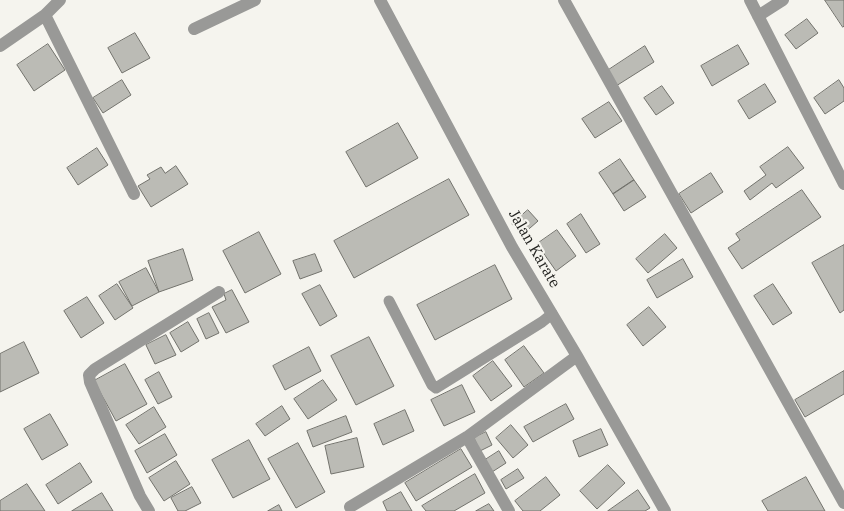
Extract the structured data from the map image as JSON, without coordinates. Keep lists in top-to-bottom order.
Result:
{
  "streets": {
    "street": ["Jalan Karate"]
  }
}
